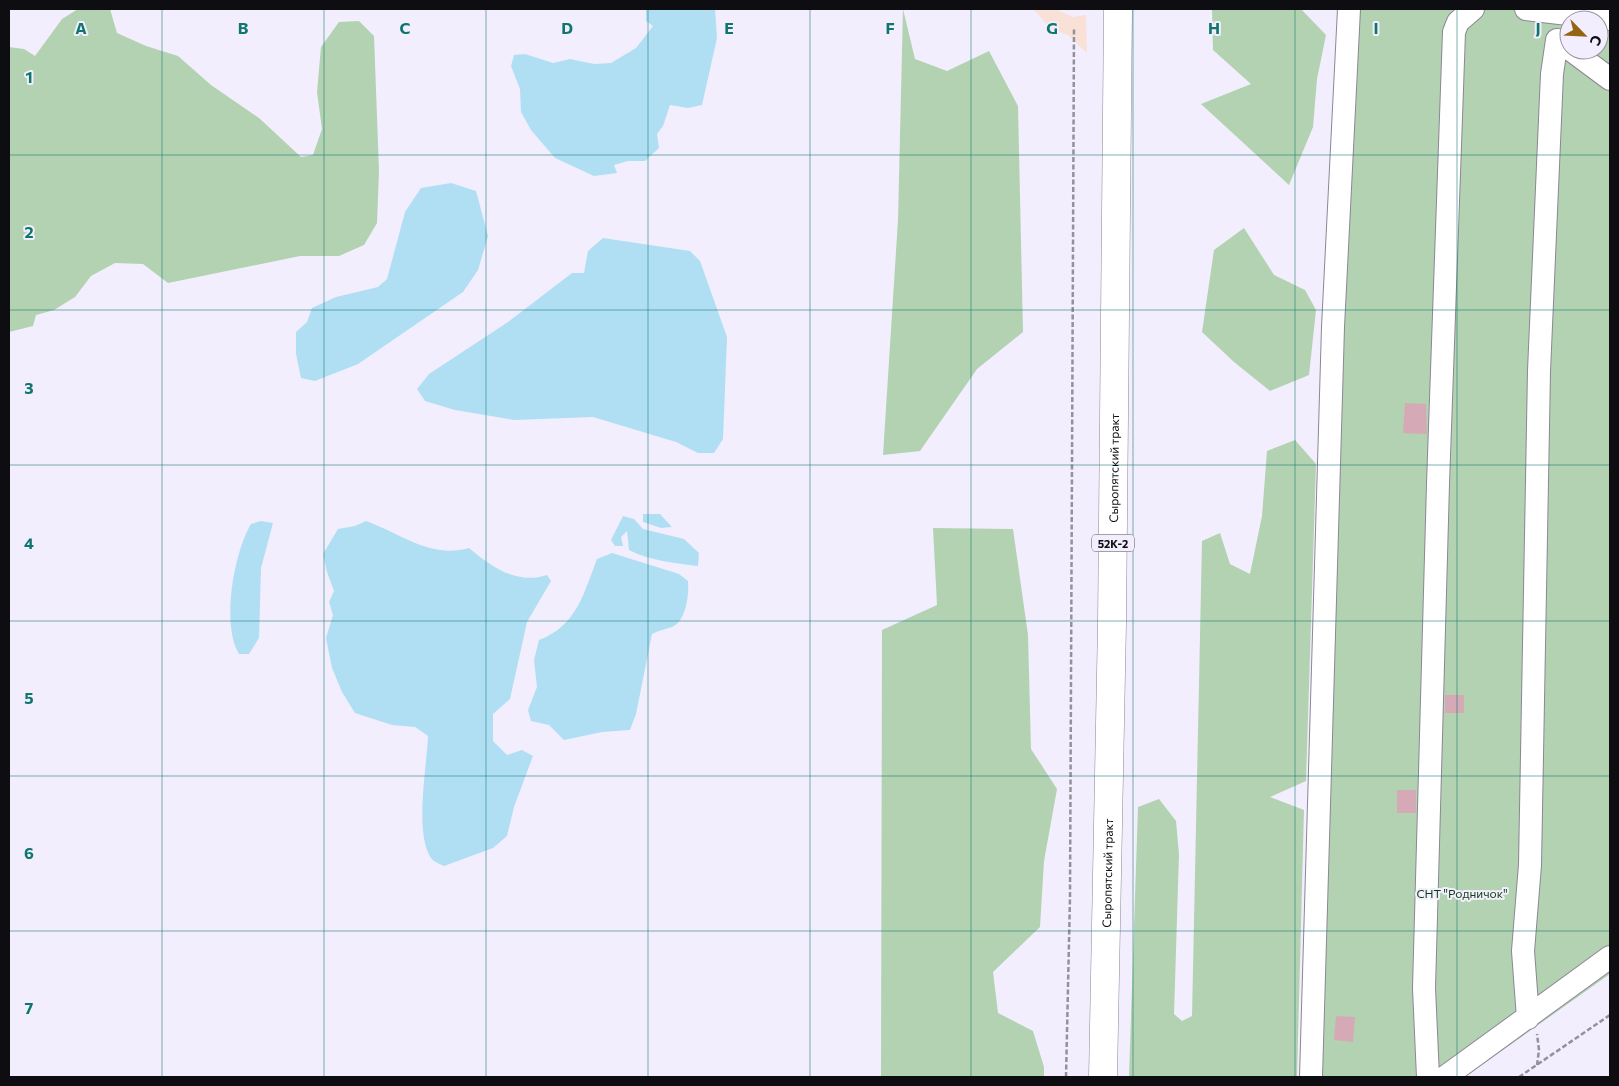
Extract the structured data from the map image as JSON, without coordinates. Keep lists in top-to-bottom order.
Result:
{
  "streets": {
    "main road": ["Сыропятский тракт", "52К-2"]
  },
  "parks": ["СНТ \"Родничок\""],
  "north": "bottom right",
  "grid": {
    "columns": [
      "A",
      "B",
      "C",
      "D",
      "E",
      "F",
      "G",
      "H",
      "I",
      "J"
    ],
    "rows": [
      "1",
      "2",
      "3",
      "4",
      "5",
      "6",
      "7"
    ]
  }
}
